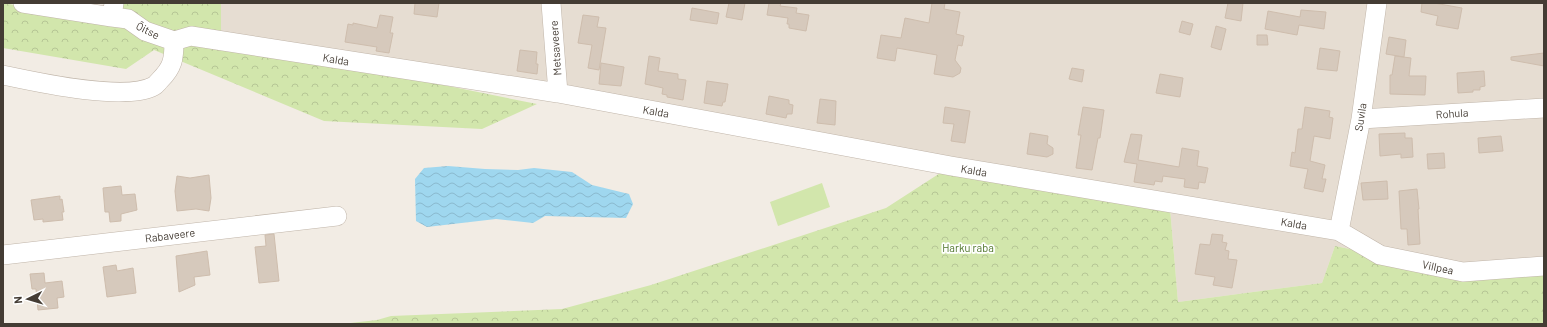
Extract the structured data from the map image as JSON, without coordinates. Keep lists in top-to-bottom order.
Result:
{
  "streets": {
    "street": [
      "Õitse",
      "Metsaveere",
      "Kalda",
      "Rohula",
      "Suvila",
      "Rabaveere",
      "Villpea"
    ]
  },
  "crossings": [
    ["Õitse", "Kalda"],
    ["Metsaveere", "Kalda"],
    ["Kalda", "Suvila"],
    ["Kalda", "Villpea"],
    ["Rohula", "Suvila"],
    ["Suvila", "Villpea"]
  ],
  "parks": ["Harku raba"],
  "north": "left"
}
